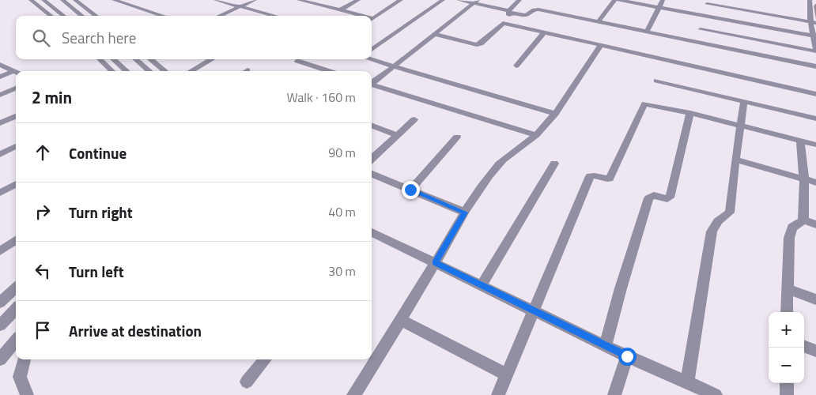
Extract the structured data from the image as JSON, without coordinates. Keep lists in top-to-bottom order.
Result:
{
  "page": {
    "search": "Search here",
    "heading": ["2 min", "Walk · 160 m"],
    "list": [
      ["Continue", "90 m"],
      ["Turn right", "40 m"],
      ["Turn left", "30 m"],
      "Arrive at destination"
    ],
    "map_buttons": ["+", "−"]
  }
}
